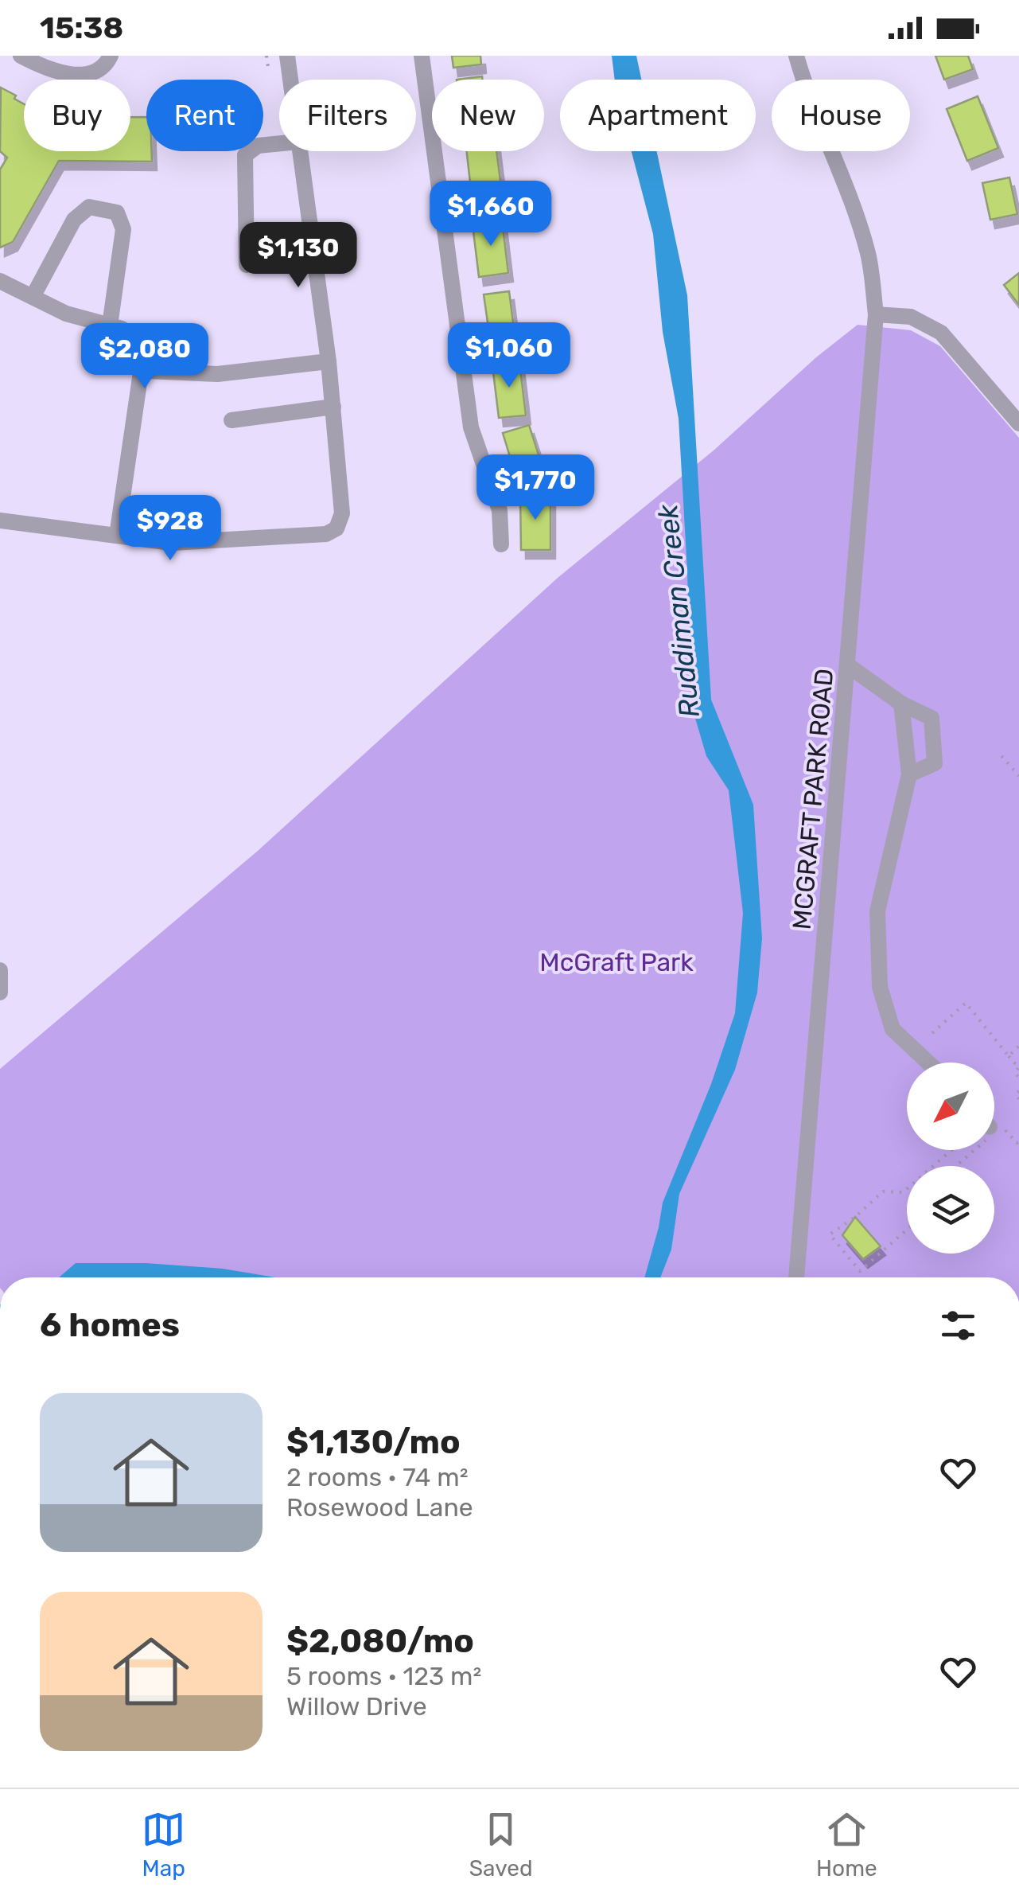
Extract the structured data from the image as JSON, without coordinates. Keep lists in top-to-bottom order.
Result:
{
  "streets": {
    "street": ["MCGRAFT PARK ROAD"]
  },
  "water": ["Ruddiman Creek"],
  "parks": ["McGraft Park"],
  "north": "bottom left",
  "page": {
    "status": "15:38",
    "chip": [
      "Buy",
      "Rent",
      "Filters",
      "New",
      "Apartment",
      "House"
    ],
    "price": [
      "$1,660",
      "$1,130",
      "$1,060",
      "$2,080",
      "$1,770",
      "$928"
    ],
    "heading": "6 homes",
    "list": [
      {
        "name": "$1,130/mo",
        "note": "2 rooms · 74 m² · Rosewood Lane"
      },
      {
        "name": "$2,080/mo",
        "note": "5 rooms · 123 m² · Willow Drive"
      }
    ],
    "tabs": ["Map", "Saved", "Home"]
  }
}
